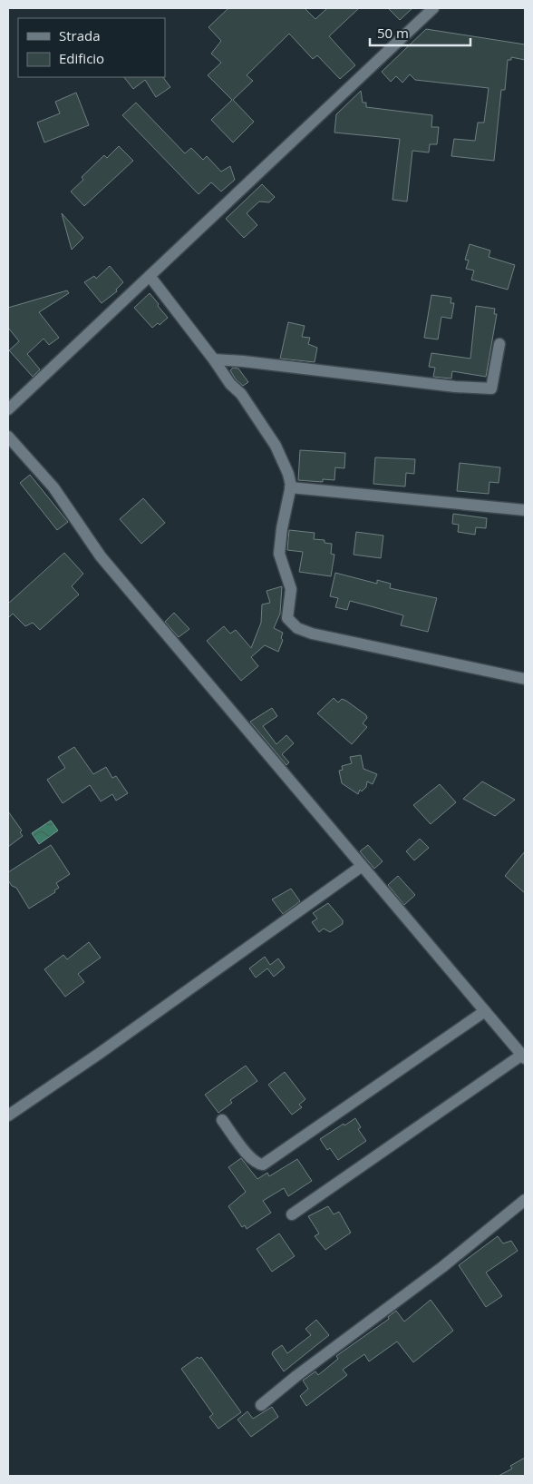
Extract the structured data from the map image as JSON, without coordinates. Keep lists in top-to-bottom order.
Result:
{
  "legend": ["Strada", "Edificio"],
  "scale_bar": "50 m"
}
